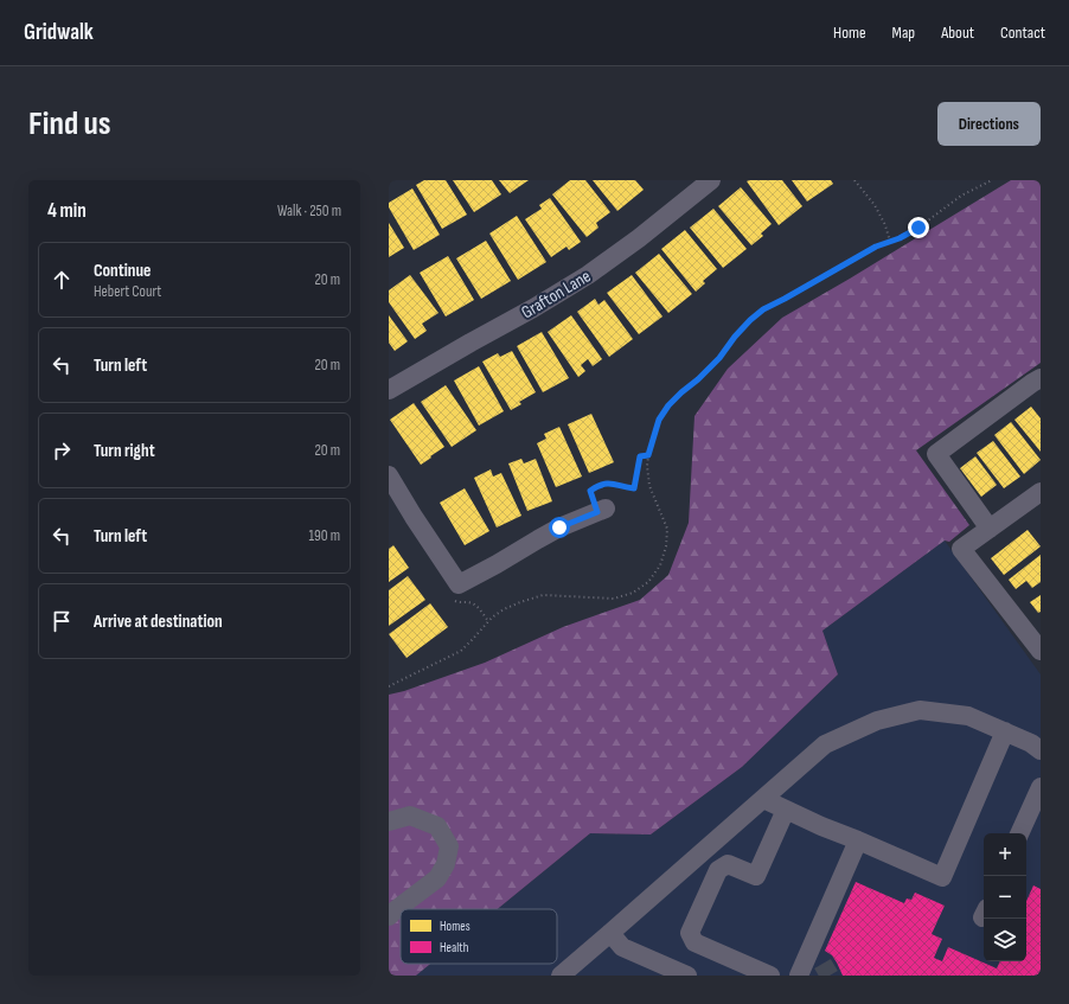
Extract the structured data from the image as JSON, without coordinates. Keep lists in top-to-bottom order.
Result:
{
  "streets": {
    "street": ["Grafton Lane"]
  },
  "legend": ["Homes", "Health"],
  "page": {
    "header": "Gridwalk",
    "nav": [
      "Home",
      "Map",
      "About",
      "Contact"
    ],
    "buttons": "Directions",
    "title": "Find us",
    "heading": ["4 min", "Walk · 250 m"],
    "list": [
      ["Continue", "Hebert Court", "20 m"],
      ["Turn left", "20 m"],
      ["Turn right", "20 m"],
      ["Turn left", "190 m"],
      "Arrive at destination"
    ],
    "map_buttons": ["+", "−"]
  }
}
